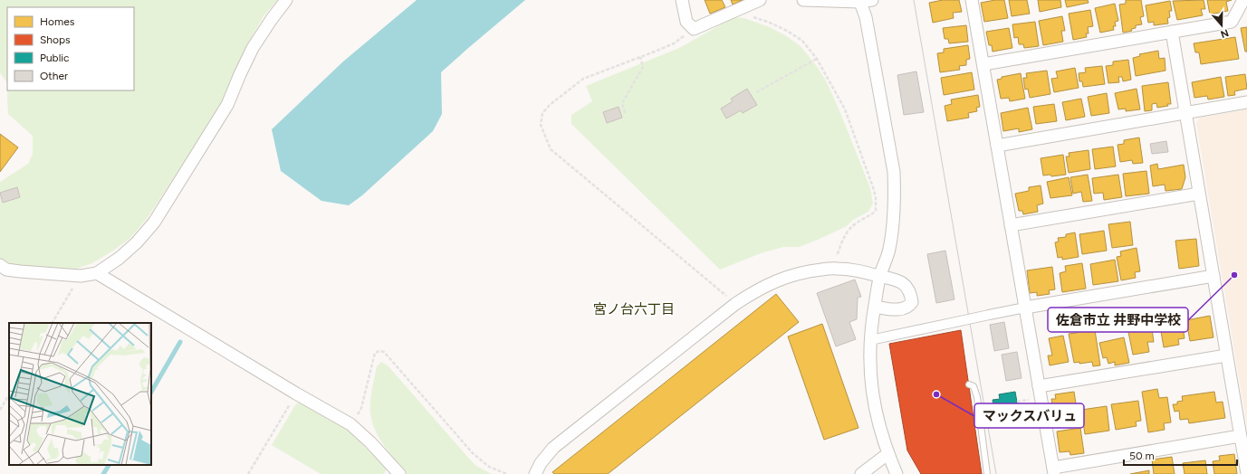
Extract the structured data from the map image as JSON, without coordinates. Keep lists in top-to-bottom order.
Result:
{
  "districts": ["宮ノ台六丁目"],
  "places": ["佐倉市立 井野中学校", "マックスバリュ"],
  "legend": [
    "Homes",
    "Shops",
    "Public",
    "Other"
  ],
  "scale_bar": "50 m",
  "north": "bottom"
}
